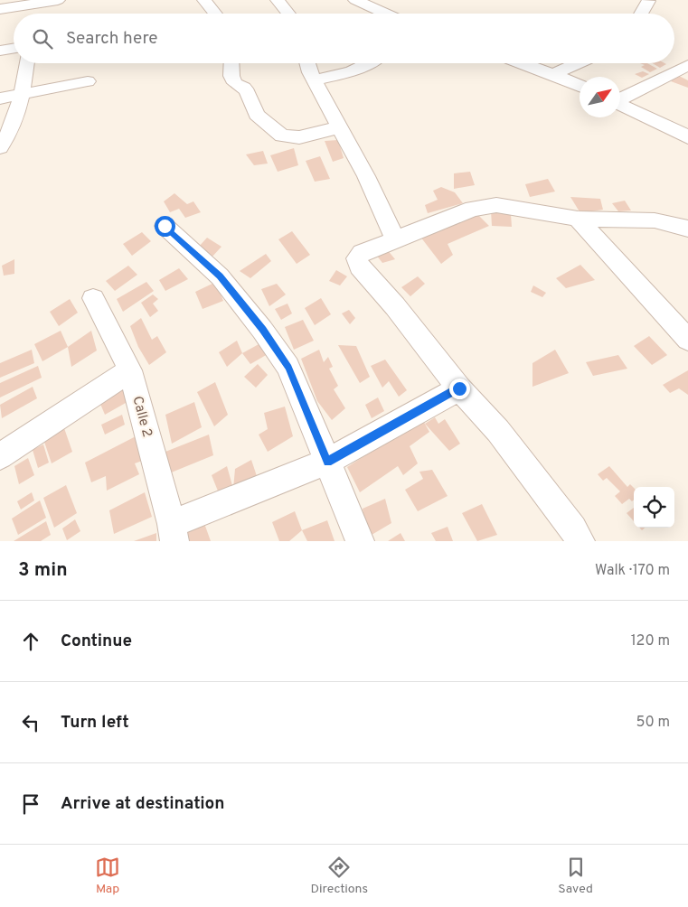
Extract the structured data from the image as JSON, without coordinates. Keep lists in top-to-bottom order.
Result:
{
  "streets": {
    "street": ["Calle 2"]
  },
  "north": "top right",
  "page": {
    "search": "Search here",
    "heading": ["3 min", "Walk · 170 m"],
    "list": [
      ["Continue", "120 m"],
      ["Turn left", "50 m"],
      "Arrive at destination"
    ],
    "nav": ["Map", "Directions", "Saved"]
  }
}
